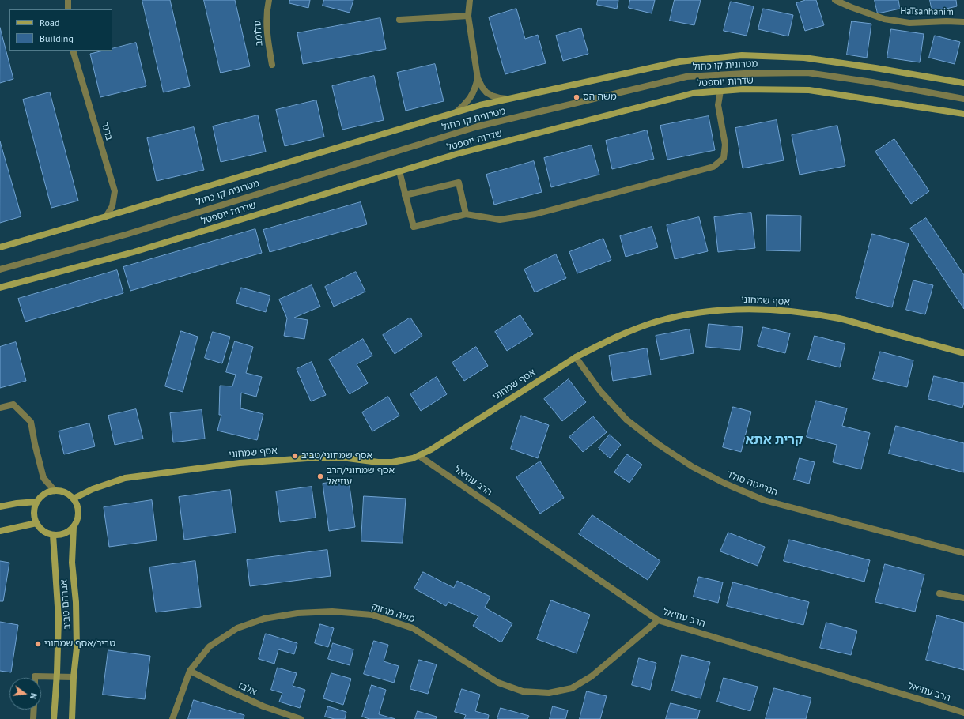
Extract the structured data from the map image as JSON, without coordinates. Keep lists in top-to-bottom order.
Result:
{
  "streets": {
    "street": [
      "HaTsanhanim",
      "גולומב",
      "מטרונית קו כחול",
      "שדרות יוספטל",
      "ברנר",
      "אסף שמחוני",
      "הרב עוזיאל",
      "הנרייטה סולד",
      "אברהם טביב",
      "משה מרזוק",
      "אלבז"
    ]
  },
  "crossings": [
    ["אסף שמחוני", "הרב עוזיאל"],
    ["אסף שמחוני", "הנרייטה סולד"],
    ["אסף שמחוני", "אברהם טביב"],
    ["הרב עוזיאל", "משה מרזוק"],
    ["משה מרזוק", "אלבז"]
  ],
  "districts": ["קרית אתא"],
  "places": [
    "משה הס",
    "אסף שמחוני/טביב",
    "אסף שמחוני/הרב עוזיאל",
    "טביב/אסף שמחוני"
  ],
  "legend": ["Road", "Building"],
  "north": "right"
}
